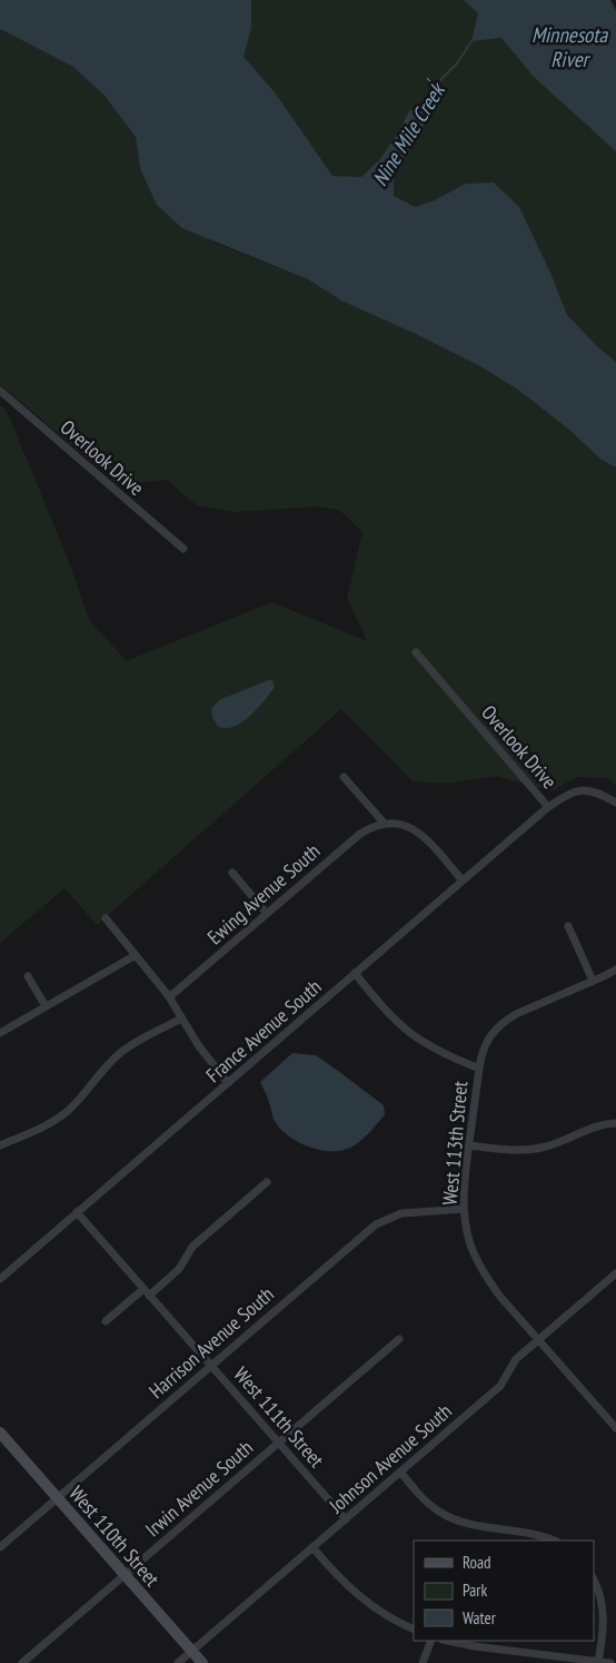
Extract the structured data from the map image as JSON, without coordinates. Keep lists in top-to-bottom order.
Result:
{
  "streets": {
    "street": [
      "Overlook Drive",
      "Ewing Avenue South",
      "France Avenue South",
      "West 113th Street",
      "Harrison Avenue South",
      "West 111th Street",
      "Johnson Avenue South",
      "Irwin Avenue South",
      "West 110th Street"
    ]
  },
  "crossings": [
    ["Overlook Drive", "France Avenue South"],
    ["France Avenue South", "West 113th Street"],
    ["France Avenue South", "West 111th Street"],
    ["West 113th Street", "Harrison Avenue South"],
    ["West 113th Street", "Johnson Avenue South"],
    ["Harrison Avenue South", "West 111th Street"],
    ["Harrison Avenue South", "West 110th Street"],
    ["West 111th Street", "Johnson Avenue South"],
    ["West 111th Street", "Irwin Avenue South"],
    ["Johnson Avenue South", "West 110th Street"],
    ["Irwin Avenue South", "West 110th Street"]
  ],
  "water": ["Minnesota River", "Nine Mile Creek"],
  "legend": ["Road", "Park", "Water"]
}
